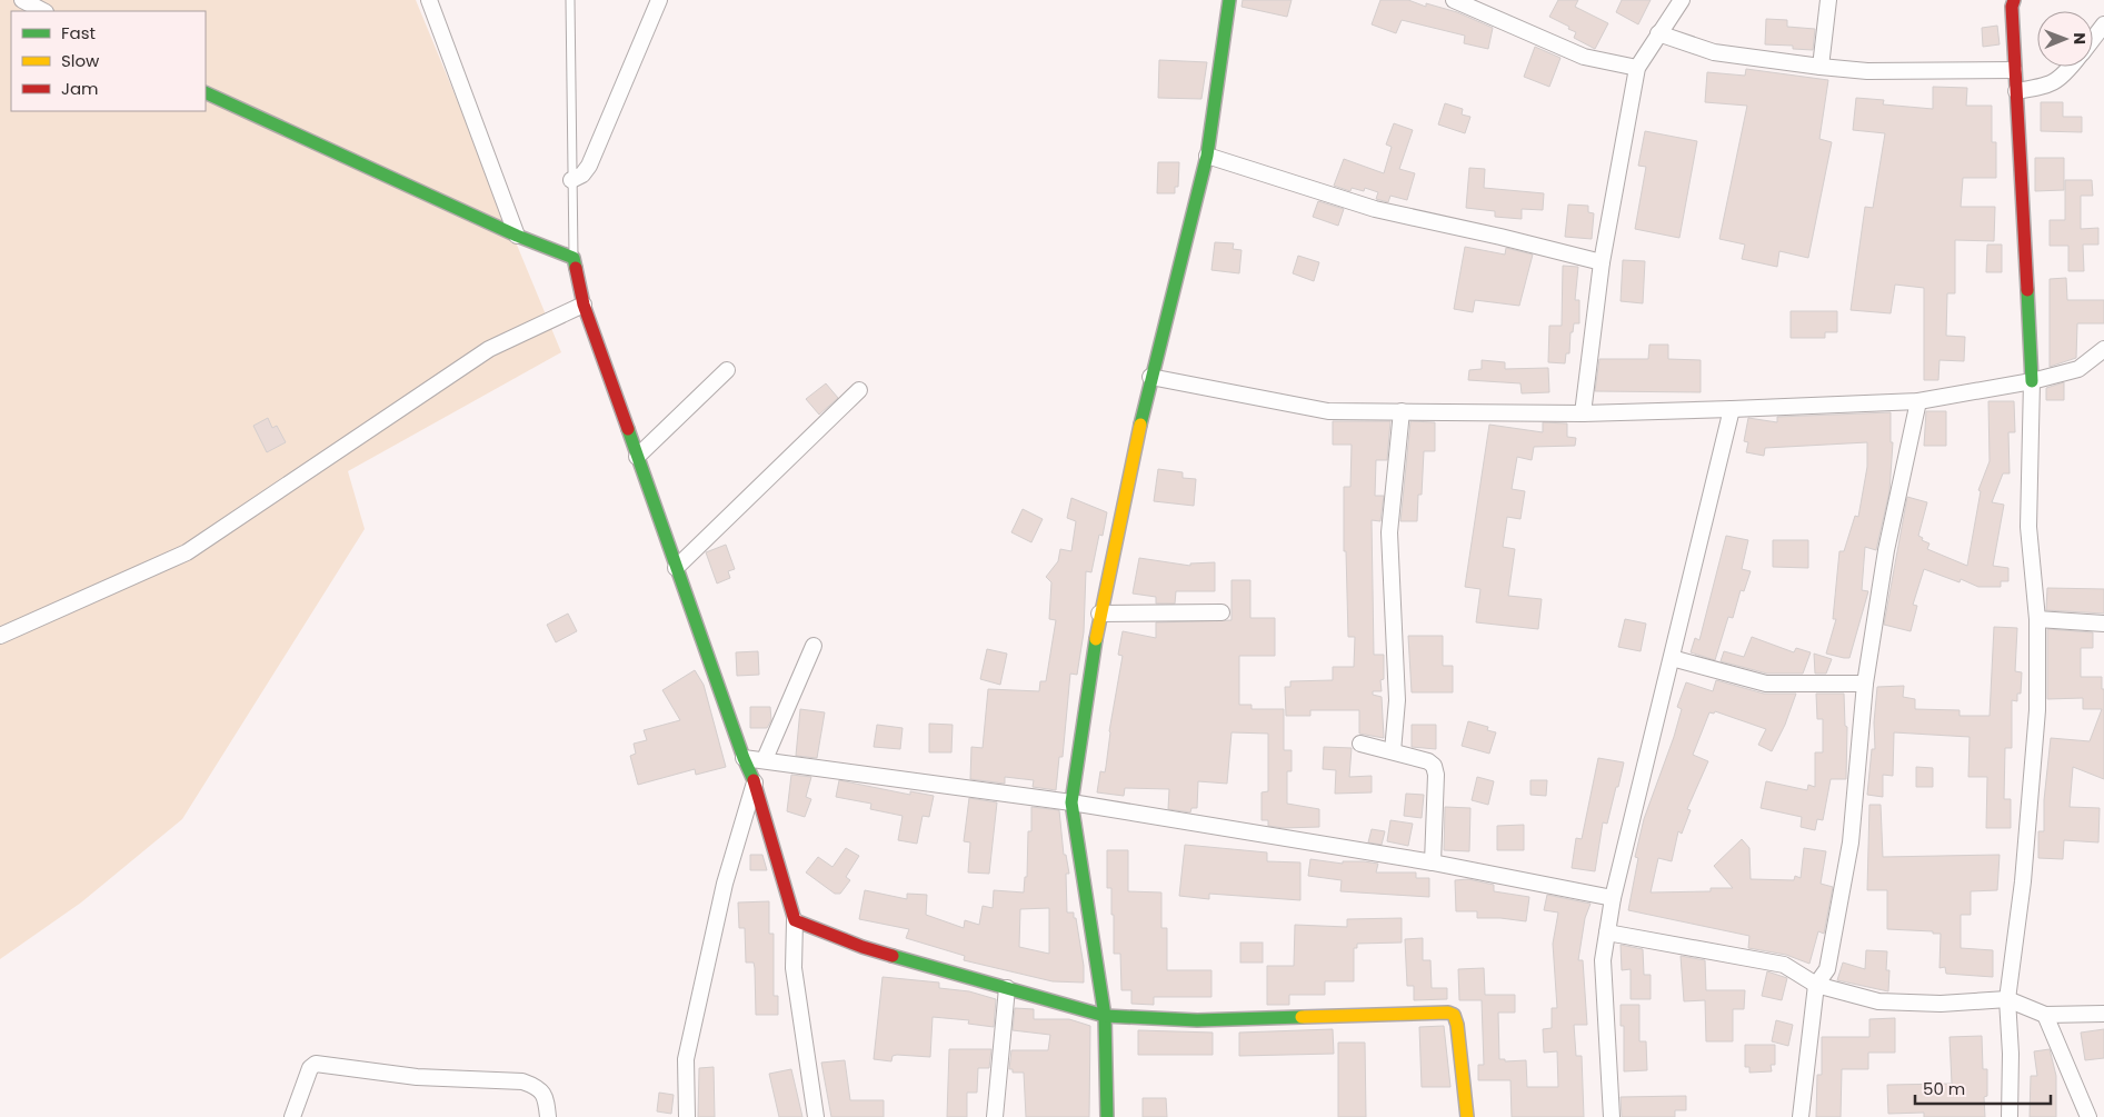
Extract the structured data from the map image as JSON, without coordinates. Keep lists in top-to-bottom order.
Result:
{
  "legend": ["Fast", "Slow", "Jam"],
  "scale_bar": "50 m",
  "north": "right"
}
